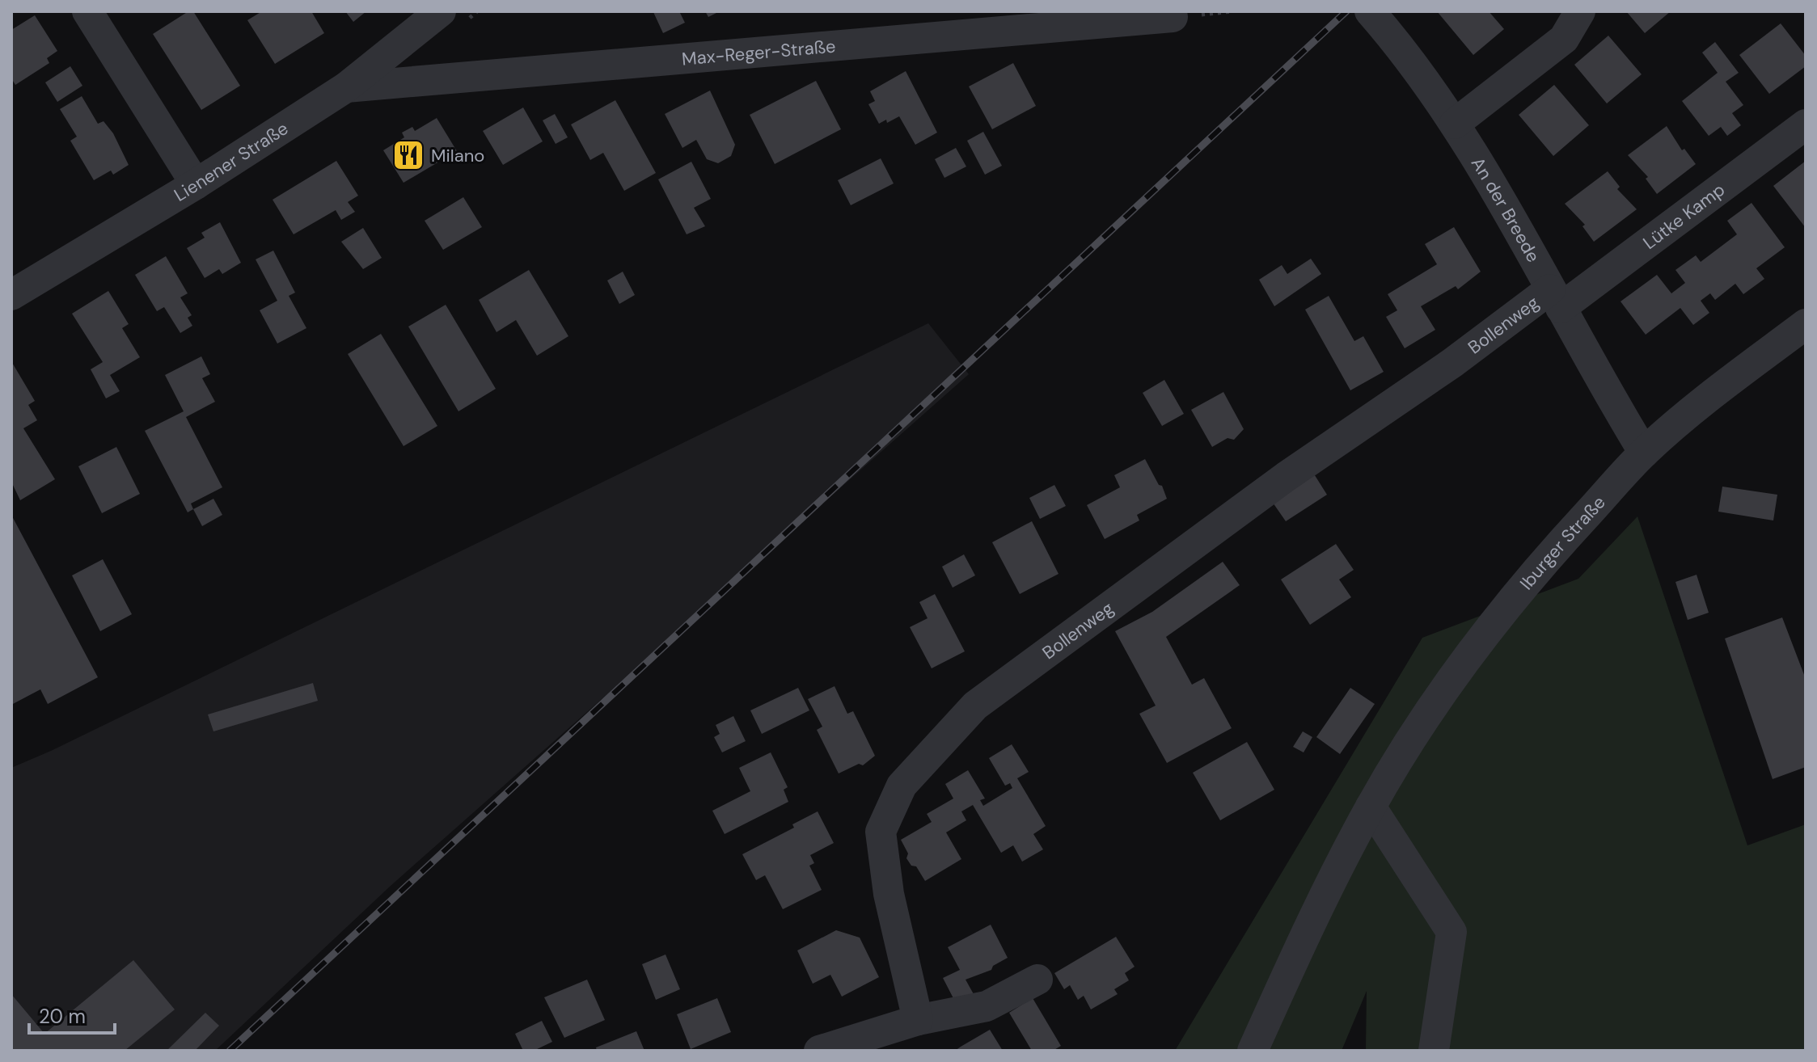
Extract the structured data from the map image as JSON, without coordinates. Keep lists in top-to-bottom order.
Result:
{
  "streets": {
    "street": [
      "Max-Reger-Straße",
      "Lienener Straße",
      "An der Breede",
      "Lütke Kamp",
      "Bollenweg",
      "Iburger Straße"
    ]
  },
  "crossings": [
    ["Max-Reger-Straße", "Lienener Straße"],
    ["An der Breede", "Lütke Kamp"],
    ["An der Breede", "Bollenweg"],
    ["An der Breede", "Iburger Straße"],
    ["Lütke Kamp", "Bollenweg"]
  ],
  "places": {
    "restaurant": ["Milano"]
  },
  "scale_bar": "20 m"
}
